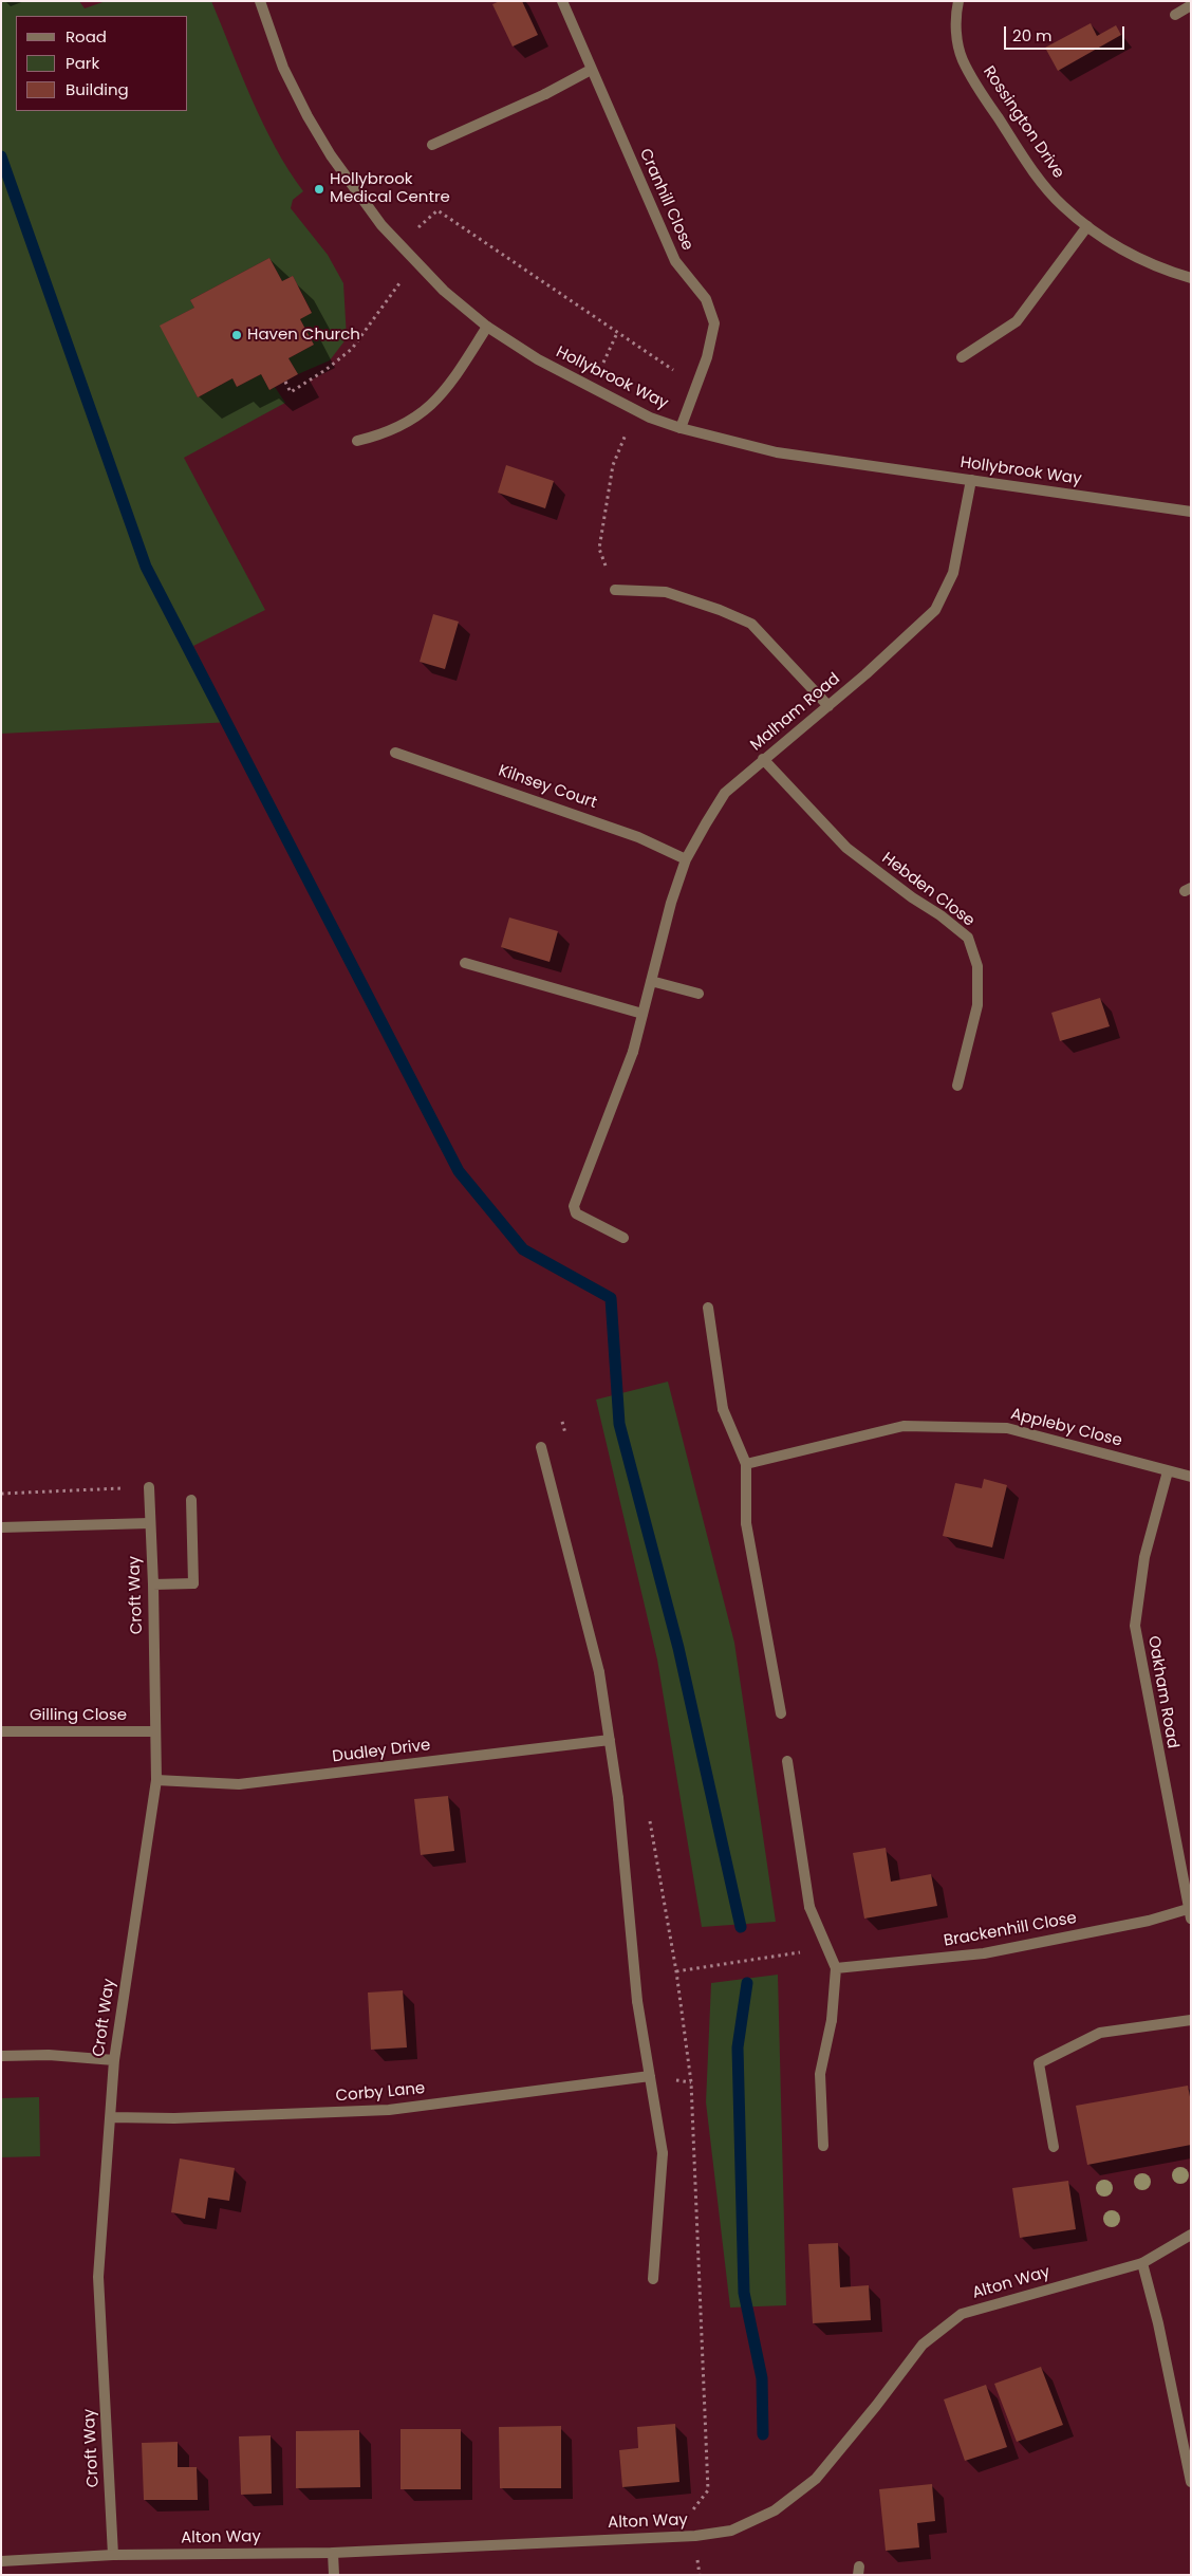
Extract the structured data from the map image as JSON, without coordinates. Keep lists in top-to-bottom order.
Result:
{
  "streets": {
    "street": [
      "Rossington Drive",
      "Cranhill Close",
      "Hollybrook Way",
      "Malham Road",
      "Kilnsey Court",
      "Hebden Close",
      "Appleby Close",
      "Croft Way",
      "Oakham Road",
      "Gilling Close",
      "Dudley Drive",
      "Brackenhill Close",
      "Corby Lane",
      "Alton Way"
    ]
  },
  "crossings": [
    ["Cranhill Close", "Hollybrook Way"],
    ["Hollybrook Way", "Malham Road"],
    ["Malham Road", "Kilnsey Court"],
    ["Malham Road", "Hebden Close"],
    ["Appleby Close", "Oakham Road"],
    ["Croft Way", "Gilling Close"],
    ["Croft Way", "Dudley Drive"],
    ["Croft Way", "Corby Lane"],
    ["Croft Way", "Alton Way"],
    ["Oakham Road", "Brackenhill Close"]
  ],
  "places": ["Hollybrook Medical Centre", "Haven Church"],
  "legend": ["Road", "Park", "Building"],
  "scale_bar": "20 m"
}
